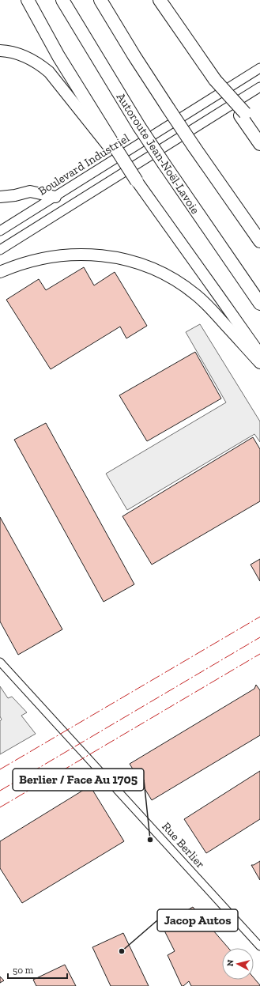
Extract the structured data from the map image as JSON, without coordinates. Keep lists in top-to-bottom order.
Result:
{
  "streets": {
    "highway": ["Autoroute Jean-Noël-Lavoie"],
    "street": ["Boulevard Industriel", "Rue Berlier"]
  },
  "places": ["Berlier / Face Au 1705", "Jacop Autos"],
  "scale_bar": "50 m",
  "north": "left"
}
